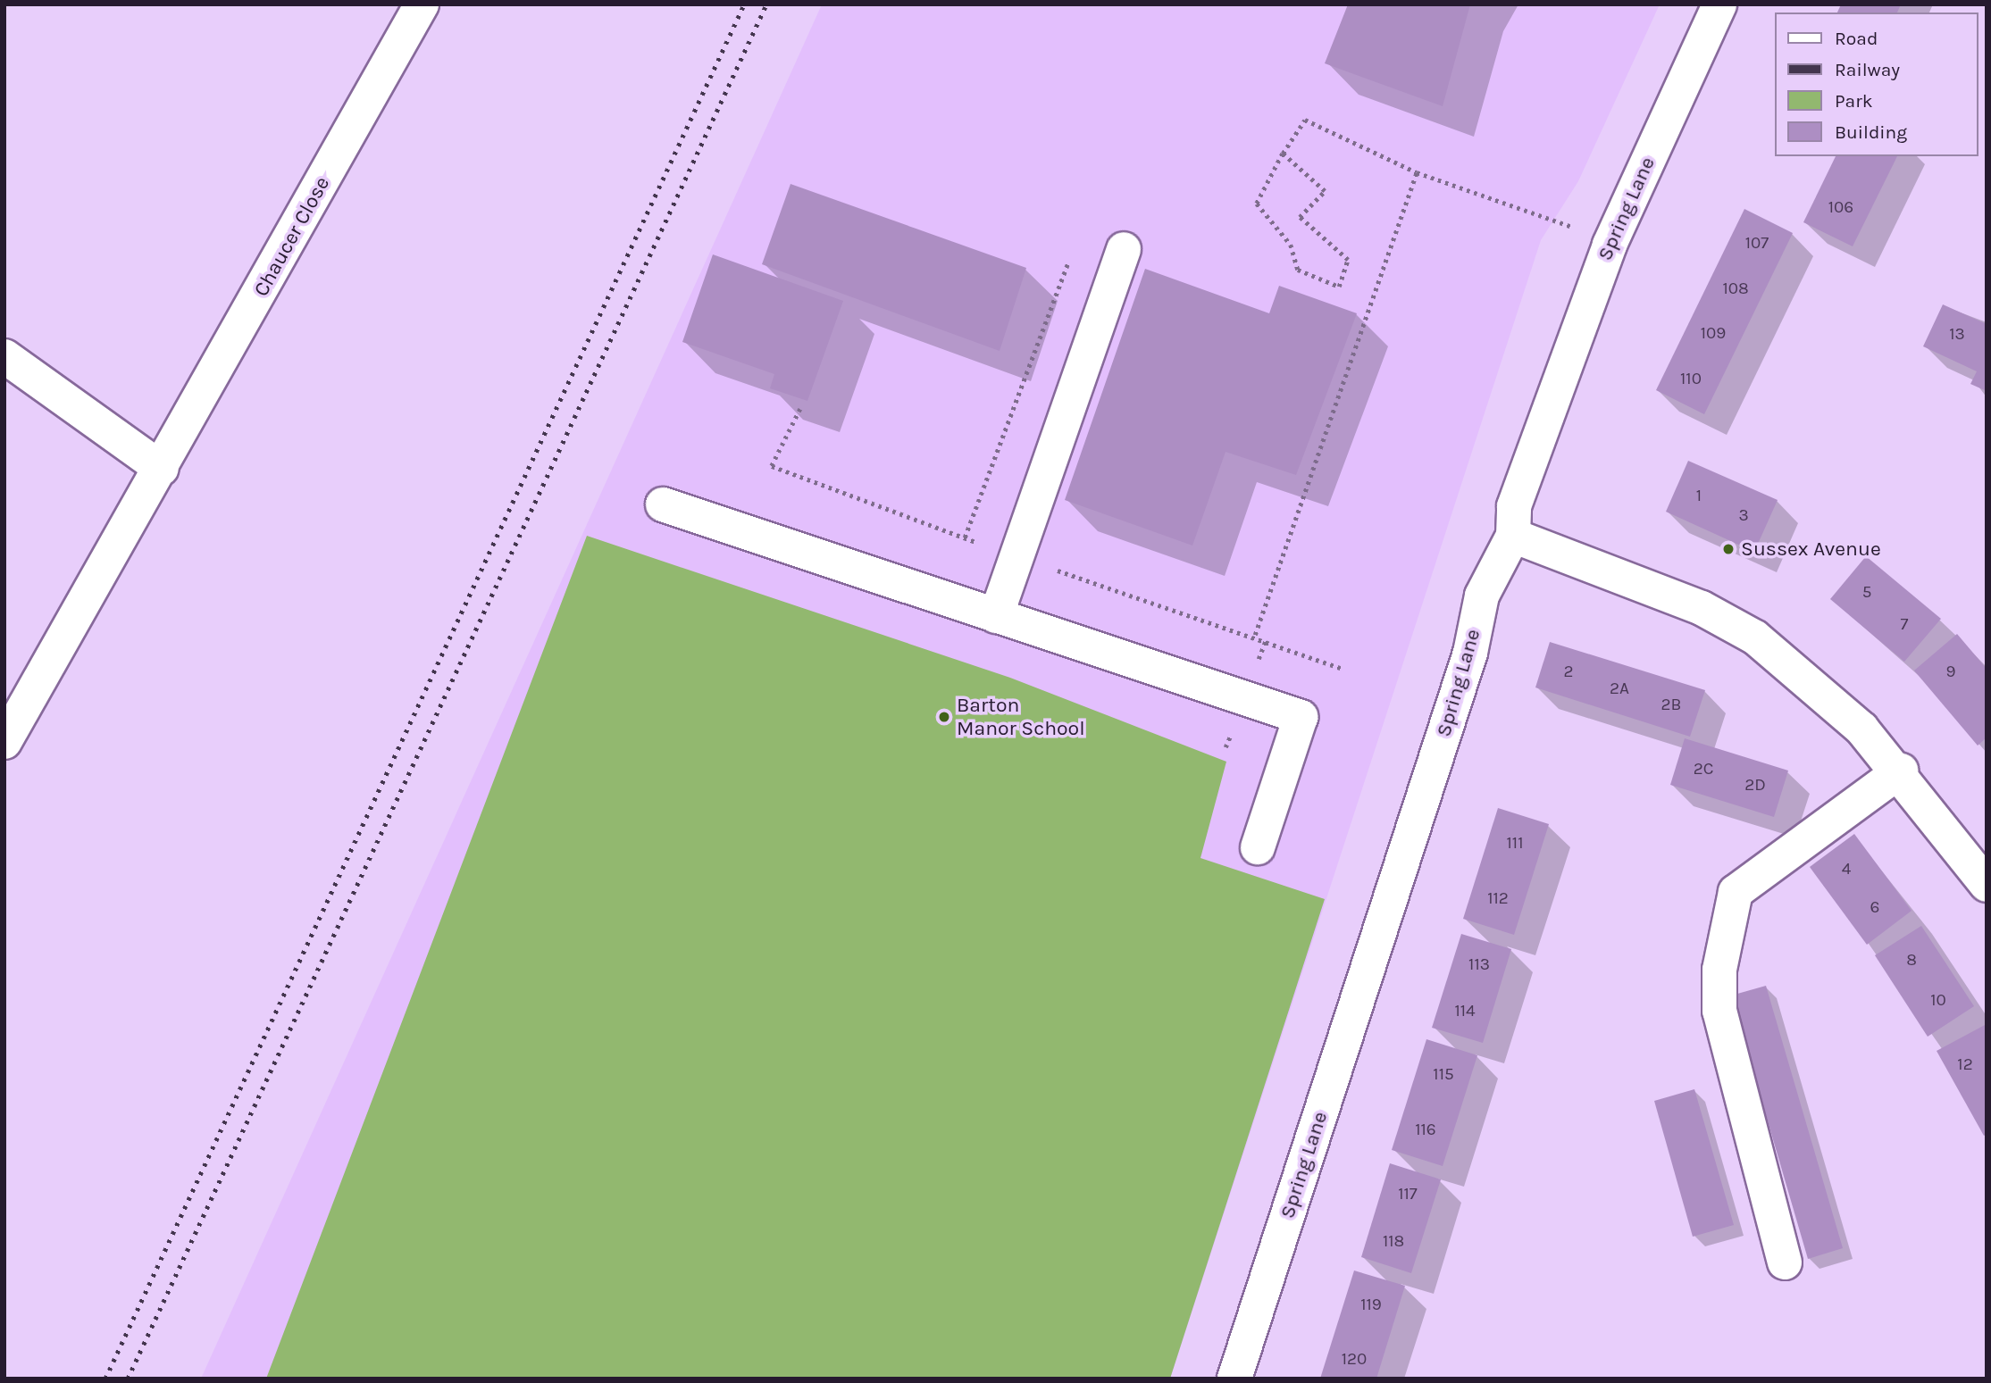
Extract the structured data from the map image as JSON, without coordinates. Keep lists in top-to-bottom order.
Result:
{
  "streets": {
    "street": ["Spring Lane", "Chaucer Close"]
  },
  "places": ["Sussex Avenue", "Barton Manor School"],
  "house_numbers": [
    "106",
    "107",
    "108",
    "109",
    "13",
    "110",
    "1",
    "3",
    "5",
    "7",
    "2",
    "9",
    "2A",
    "2B",
    "2C",
    "2D",
    "111",
    "4",
    "112",
    "6",
    "8",
    "113",
    "10",
    "114",
    "12",
    "115",
    "116",
    "117",
    "118",
    "119",
    "120"
  ],
  "legend": [
    "Road",
    "Railway",
    "Park",
    "Building"
  ]
}
